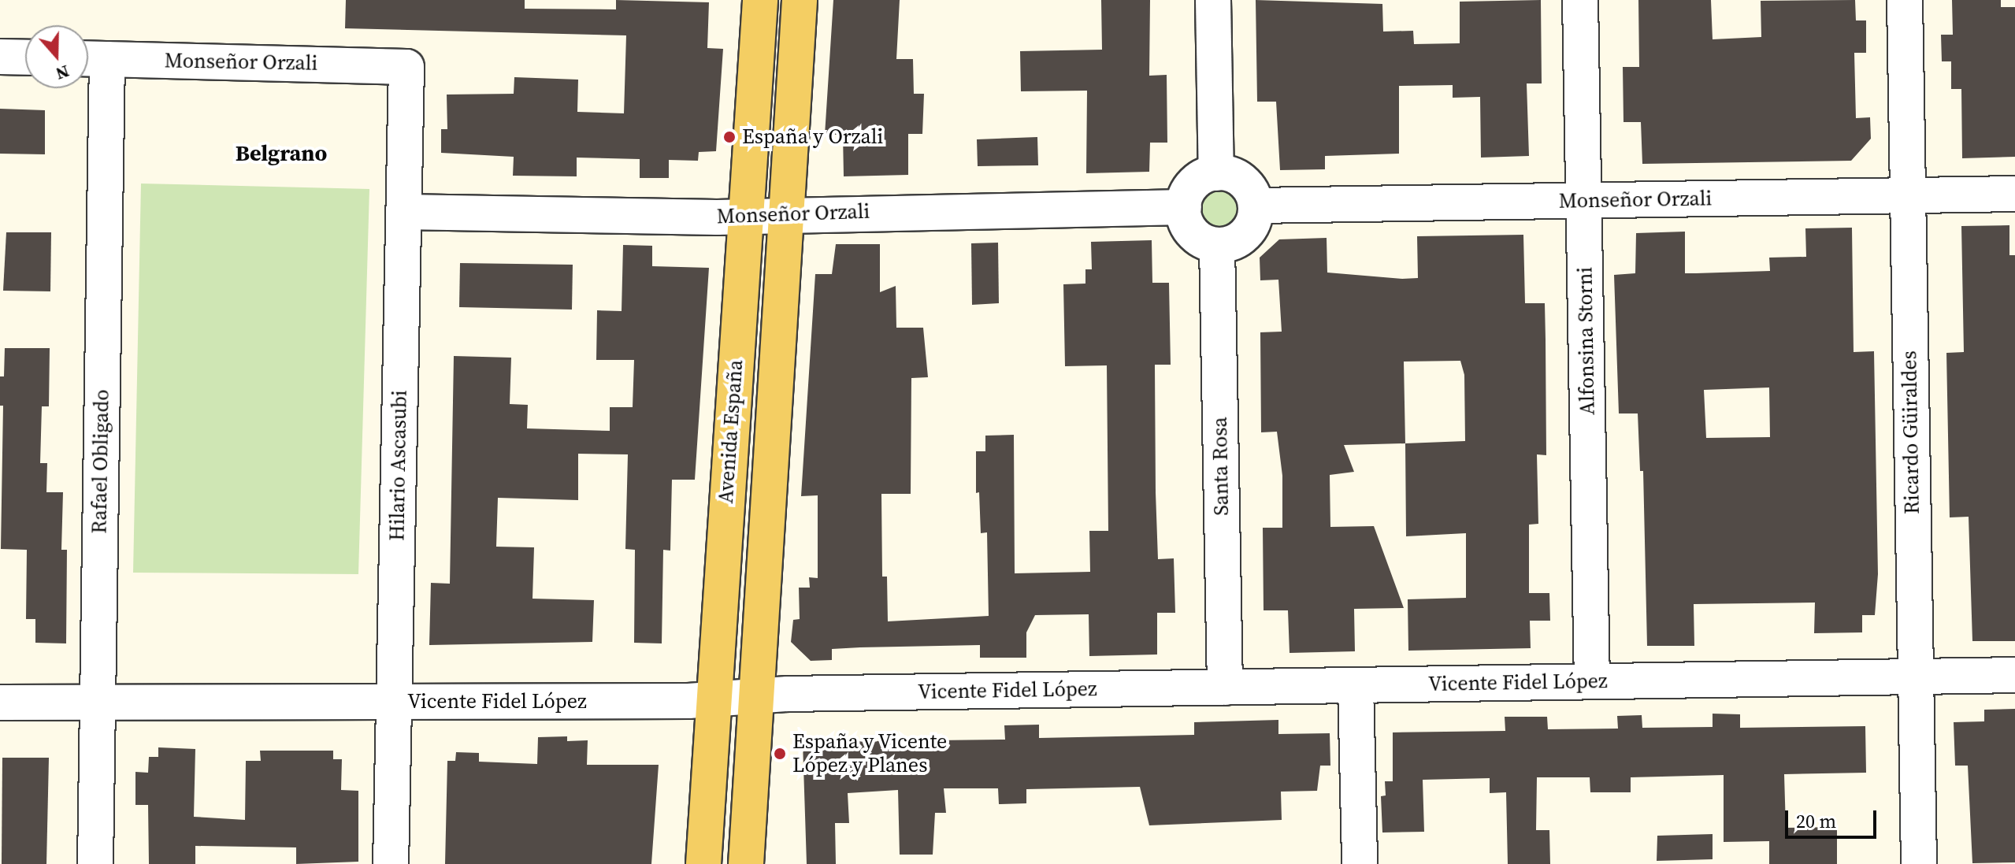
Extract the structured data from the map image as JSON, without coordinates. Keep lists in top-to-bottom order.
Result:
{
  "streets": {
    "main road": ["Avenida España"],
    "street": [
      "Monseñor Orzali",
      "Alfonsina Storni",
      "Ricardo Güiraldes",
      "Rafael Obligado",
      "Hilario Ascasubi",
      "Santa Rosa",
      "Vicente Fidel López"
    ]
  },
  "crossings": [
    ["Monseñor Orzali", "Alfonsina Storni"],
    ["Monseñor Orzali", "Avenida España"],
    ["Monseñor Orzali", "Ricardo Güiraldes"],
    ["Monseñor Orzali", "Rafael Obligado"],
    ["Monseñor Orzali", "Hilario Ascasubi"],
    ["Monseñor Orzali", "Santa Rosa"],
    ["Alfonsina Storni", "Vicente Fidel López"],
    ["Avenida España", "Vicente Fidel López"],
    ["Ricardo Güiraldes", "Vicente Fidel López"],
    ["Rafael Obligado", "Vicente Fidel López"],
    ["Hilario Ascasubi", "Vicente Fidel López"],
    ["Santa Rosa", "Vicente Fidel López"]
  ],
  "districts": ["Belgrano"],
  "places": ["España y Orzali", "España y Vicente López y Planes"],
  "scale_bar": "20 m",
  "north": "bottom"
}
